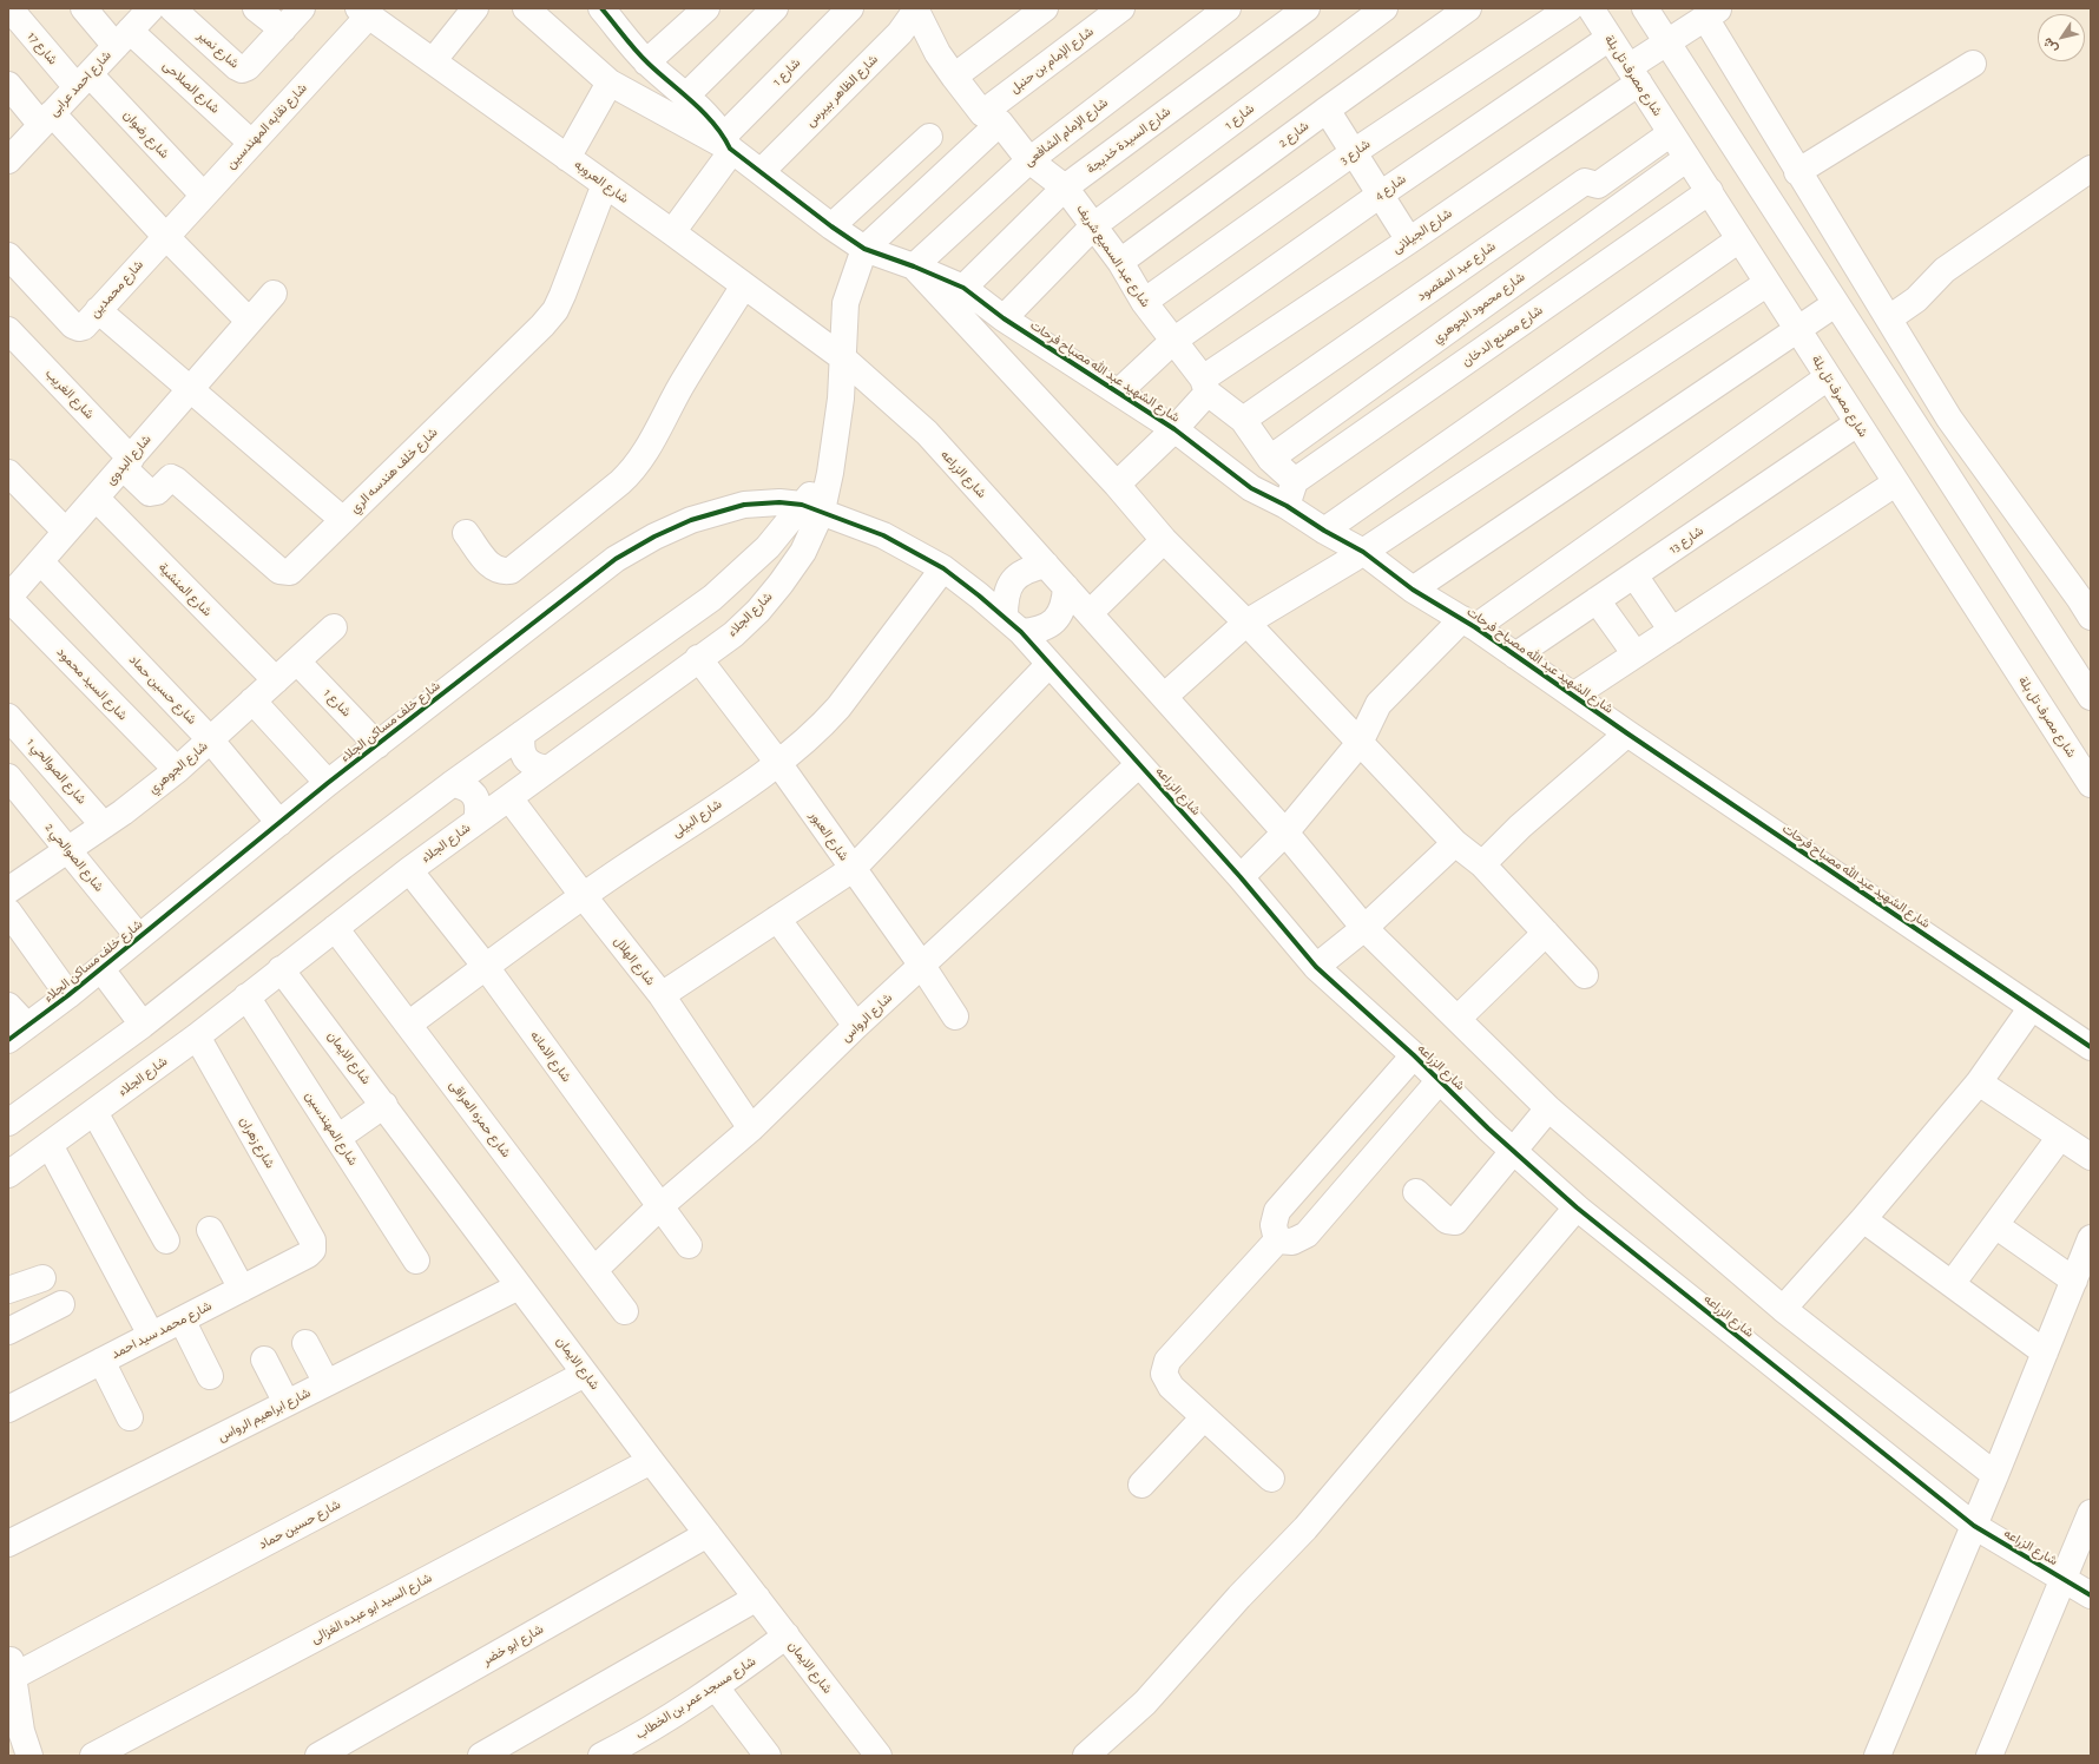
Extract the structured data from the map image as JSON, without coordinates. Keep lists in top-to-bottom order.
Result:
{
  "streets": {
    "street": [
      "شارع 17",
      "شارع نمير",
      "شارع الإمام بن حنبل",
      "شارع 1",
      "شارع مصرف تل بلة",
      "شارع احمد عرابى",
      "شارع الصلاحى",
      "شارع الظاهر بيبرس",
      "شارع نقابه المهندسين",
      "شارع الإمام الشافعى",
      "شارع رضوان",
      "شارع 2",
      "شارع السيدة خديجة",
      "شارع 3",
      "شارع العروبه",
      "شارع 4",
      "شارع الجيلانى",
      "شارع عبد السميع شريف",
      "شارع عبد المقصود",
      "شارع محمدين",
      "شارع محمود الجوهري",
      "شارع مصنع الدخان",
      "شارع الشهيد عبد الله مصباح فرحات",
      "شارع الغريب",
      "شارع البدوى",
      "شارع خلف هندسه الري",
      "شارع الزراعه",
      "شارع 13",
      "شارع المنشية",
      "شارع الجلاء",
      "شارع السيد محمود",
      "شارع حسين حماد",
      "شارع خلف مساكن الجلاء",
      "شارع الجوهري",
      "شارع الصوالحي 1",
      "شارع البيلى",
      "شارع العبور",
      "شارع الصوالحي 2",
      "شارع الهلال",
      "شارع الرواس",
      "شارع الامانه",
      "شارع الايمان",
      "شارع حمزه العراقى",
      "شارع المهندسين",
      "شارع زهران",
      "شارع محمد سيد احمد",
      "شارع ابراهيم الرواس",
      "شارع السيد ابو عبده الغزالى",
      "شارع ابو خضر",
      "شارع مسجد عمر بن الخطاب"
    ]
  },
  "crossings": [
    ["شارع 17", "شارع احمد عرابى"],
    ["شارع 17", "شارع رضوان"],
    ["شارع الإمام بن حنبل", "شارع عبد السميع شريف"],
    ["شارع الإمام بن حنبل", "شارع الشهيد عبد الله مصباح فرحات"],
    ["شارع الإمام بن حنبل", "شارع الجلاء"],
    ["شارع 1", "شارع العروبه"],
    ["شارع 1", "شارع عبد السميع شريف"],
    ["شارع 1", "شارع الشهيد عبد الله مصباح فرحات"],
    ["شارع 1", "شارع خلف مساكن الجلاء"],
    ["شارع 1", "شارع الجوهري"],
    ["شارع مصرف تل بلة", "شارع 4"],
    ["شارع مصرف تل بلة", "شارع الجيلانى"],
    ["شارع مصرف تل بلة", "شارع عبد المقصود"],
    ["شارع مصرف تل بلة", "شارع محمود الجوهري"],
    ["شارع مصرف تل بلة", "شارع مصنع الدخان"],
    ["شارع مصرف تل بلة", "شارع 13"],
    ["شارع احمد عرابى", "شارع الصلاحى"],
    ["شارع احمد عرابى", "شارع رضوان"],
    ["شارع الصلاحى", "شارع نقابه المهندسين"],
    ["شارع الظاهر بيبرس", "شارع عبد السميع شريف"],
    ["شارع الظاهر بيبرس", "شارع الشهيد عبد الله مصباح فرحات"],
    ["شارع نقابه المهندسين", "شارع رضوان"],
    ["شارع نقابه المهندسين", "شارع العروبه"],
    ["شارع نقابه المهندسين", "شارع محمدين"],
    ["شارع الإمام الشافعى", "شارع عبد السميع شريف"],
    ["شارع الإمام الشافعى", "شارع الشهيد عبد الله مصباح فرحات"],
    ["شارع 2", "شارع عبد السميع شريف"],
    ["شارع السيدة خديجة", "شارع عبد السميع شريف"],
    ["شارع السيدة خديجة", "شارع الشهيد عبد الله مصباح فرحات"],
    ["شارع 3", "شارع عبد السميع شريف"],
    ["شارع العروبه", "شارع خلف هندسه الري"],
    ["شارع العروبه", "شارع الزراعه"],
    ["شارع العروبه", "شارع الجلاء"],
    ["شارع 4", "شارع عبد السميع شريف"],
    ["شارع 4", "شارع الشهيد عبد الله مصباح فرحات"],
    ["شارع الجيلانى", "شارع عبد السميع شريف"],
    ["شارع الجيلانى", "شارع الشهيد عبد الله مصباح فرحات"],
    ["شارع عبد السميع شريف", "شارع عبد المقصود"],
    ["شارع عبد السميع شريف", "شارع محمود الجوهري"],
    ["شارع عبد السميع شريف", "شارع مصنع الدخان"],
    ["شارع الشهيد عبد الله مصباح فرحات", "شارع 13"],
    ["شارع الشهيد عبد الله مصباح فرحات", "شارع الجلاء"],
    ["شارع الغريب", "شارع البدوى"],
    ["شارع الغريب", "شارع خلف هندسه الري"],
    ["شارع البدوى", "شارع خلف هندسه الري"],
    ["شارع البدوى", "شارع المنشية"],
    ["شارع البدوى", "شارع السيد محمود"],
    ["شارع البدوى", "شارع حسين حماد"],
    ["شارع الزراعه", "شارع الجلاء"],
    ["شارع الزراعه", "شارع خلف مساكن الجلاء"],
    ["شارع الزراعه", "شارع البيلى"],
    ["شارع الزراعه", "شارع الرواس"],
    ["شارع المنشية", "شارع الجوهري"],
    ["شارع الجلاء", "شارع خلف مساكن الجلاء"],
    ["شارع الجلاء", "شارع العبور"],
    ["شارع الجلاء", "شارع الهلال"],
    ["شارع الجلاء", "شارع الامانه"],
    ["شارع الجلاء", "شارع الايمان"],
    ["شارع الجلاء", "شارع حمزه العراقى"],
    ["شارع الجلاء", "شارع المهندسين"],
    ["شارع الجلاء", "شارع زهران"],
    ["شارع السيد محمود", "شارع الجوهري"],
    ["شارع حسين حماد", "شارع خلف مساكن الجلاء"],
    ["شارع حسين حماد", "شارع الجوهري"],
    ["شارع حسين حماد", "شارع الايمان"],
    ["شارع خلف مساكن الجلاء", "شارع الصوالحي 2"],
    ["شارع الجوهري", "شارع الصوالحي 1"],
    ["شارع الجوهري", "شارع الصوالحي 2"],
    ["شارع البيلى", "شارع العبور"],
    ["شارع البيلى", "شارع الهلال"],
    ["شارع البيلى", "شارع الامانه"],
    ["شارع البيلى", "شارع حمزه العراقى"],
    ["شارع العبور", "شارع الرواس"],
    ["شارع الهلال", "شارع الرواس"],
    ["شارع الرواس", "شارع الامانه"],
    ["شارع الرواس", "شارع حمزه العراقى"],
    ["شارع الايمان", "شارع ابراهيم الرواس"],
    ["شارع الايمان", "شارع السيد ابو عبده الغزالى"],
    ["شارع الايمان", "شارع ابو خضر"],
    ["شارع الايمان", "شارع مسجد عمر بن الخطاب"],
    ["شارع زهران", "شارع محمد سيد احمد"]
  ],
  "north": "bottom left"
}
